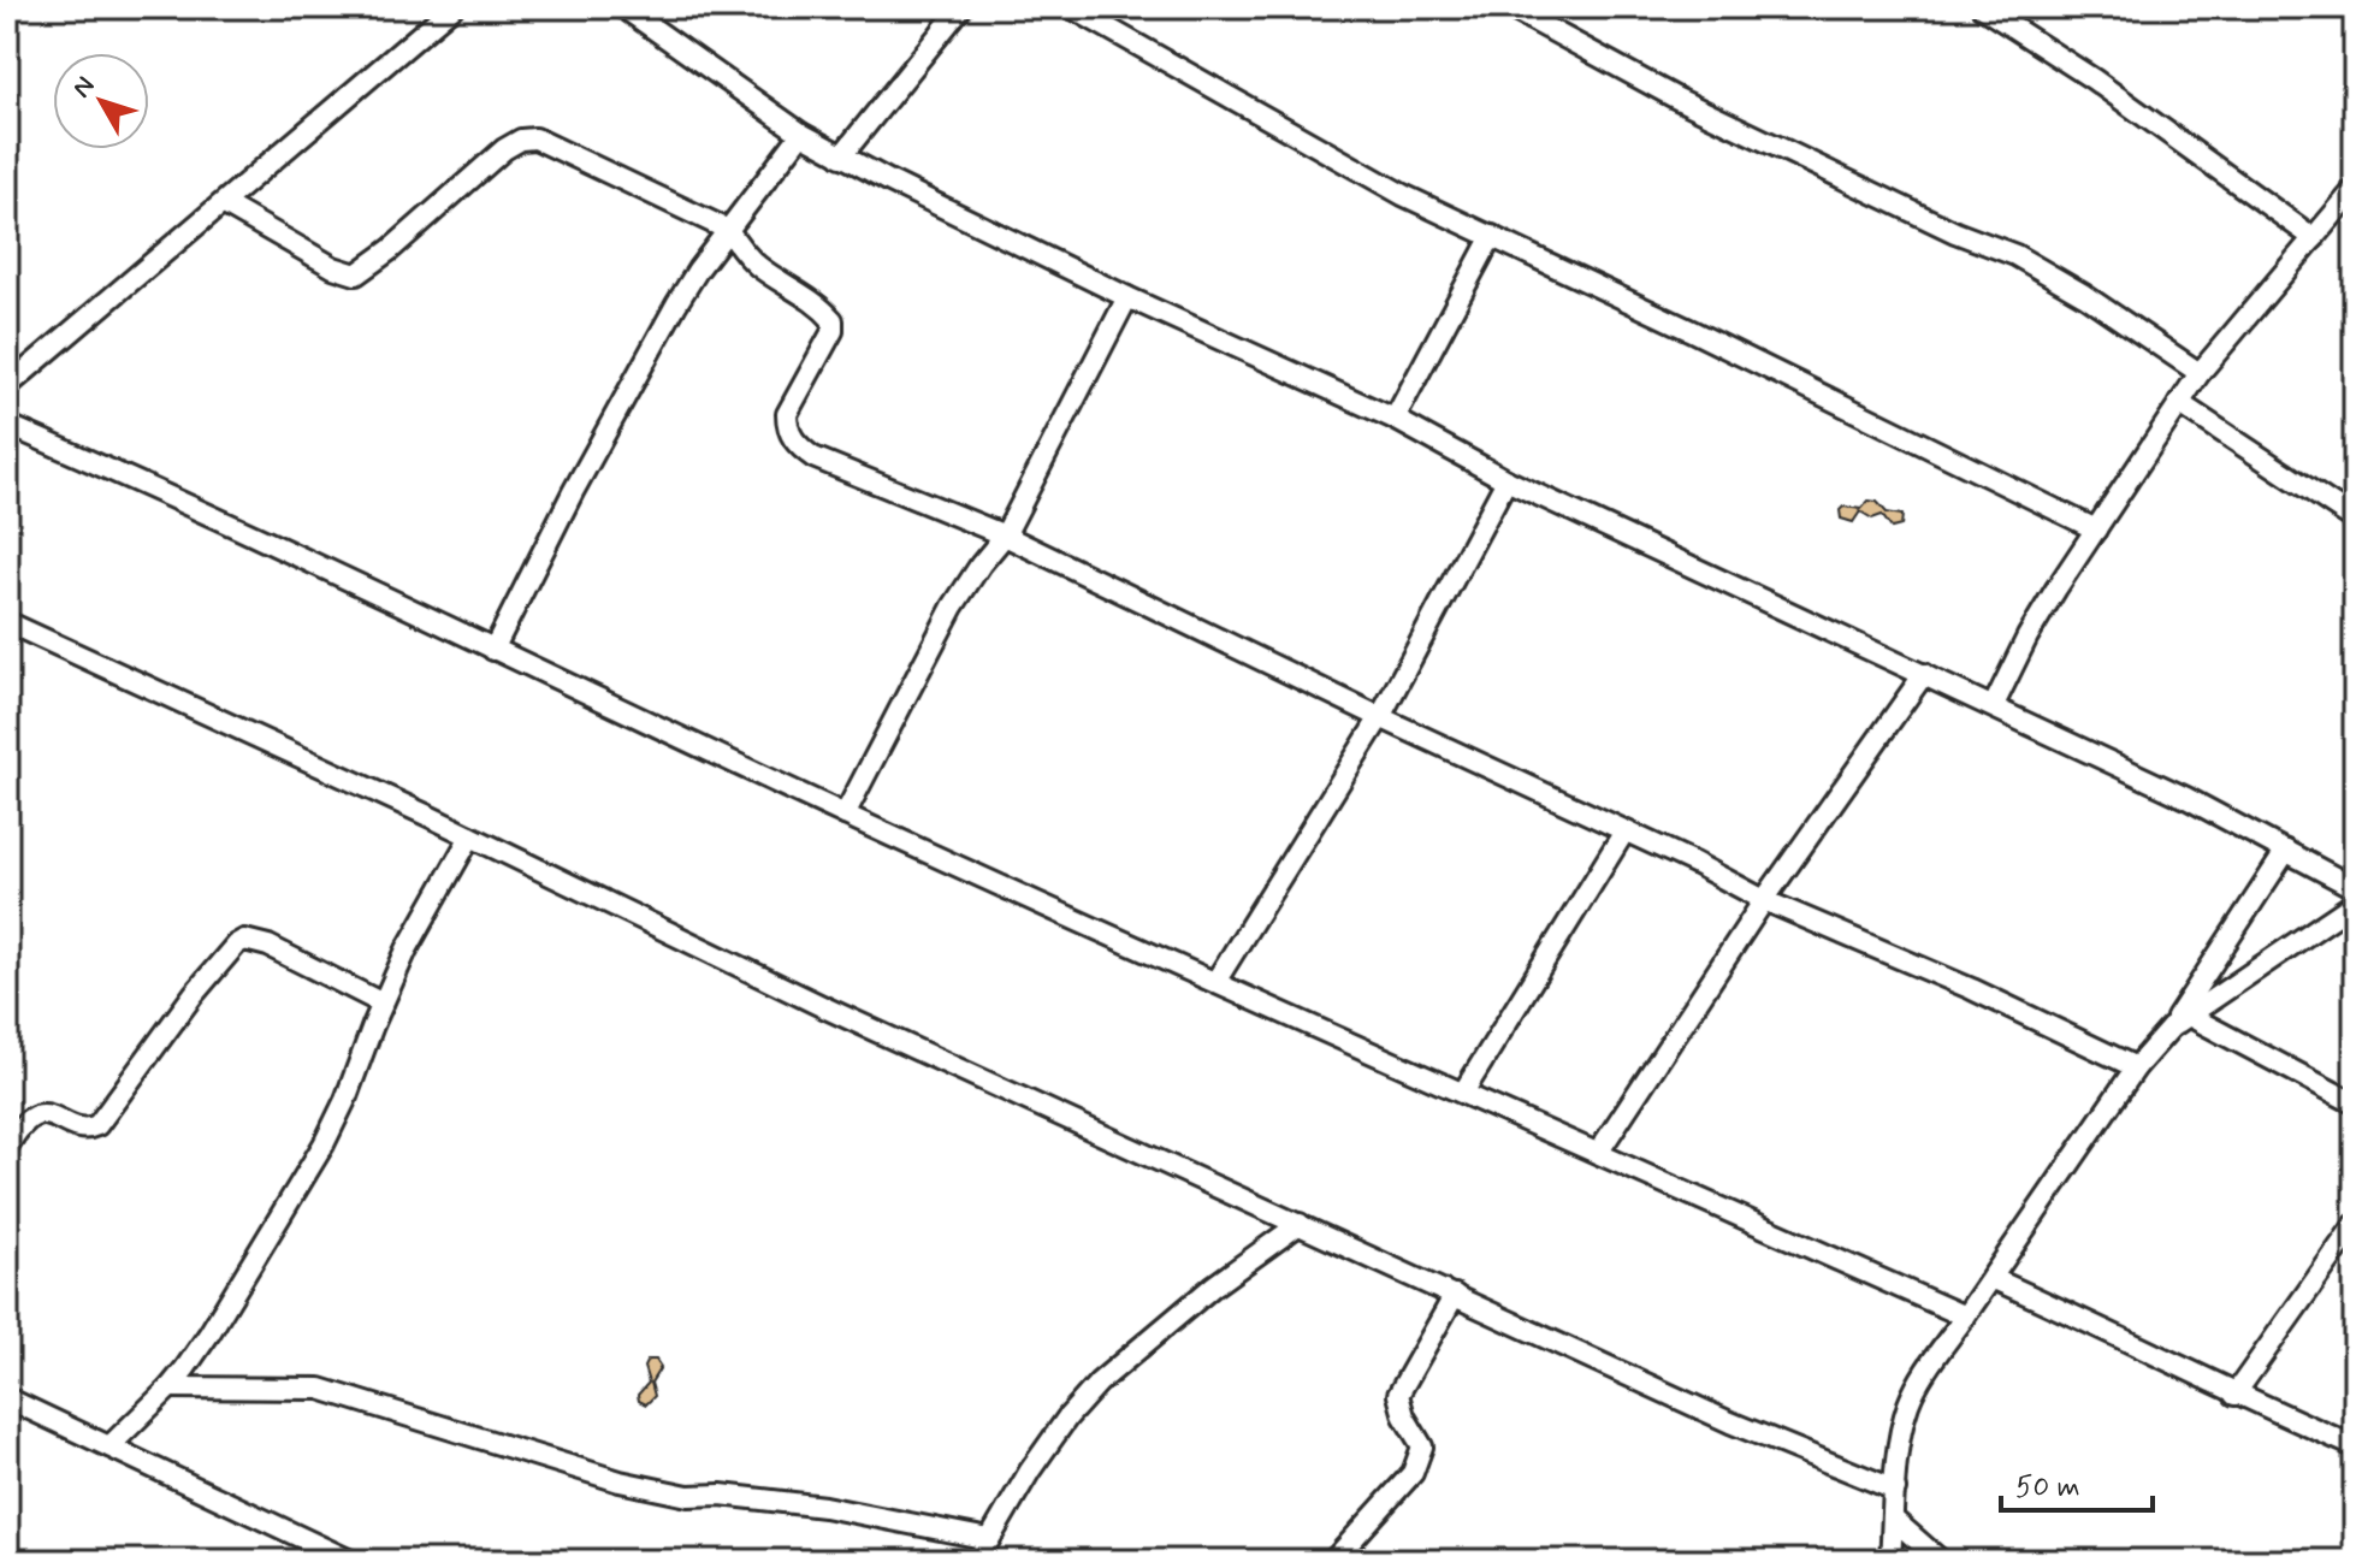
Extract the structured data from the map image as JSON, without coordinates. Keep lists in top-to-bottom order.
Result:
{
  "scale_bar": "50 m",
  "north": "top left"
}
